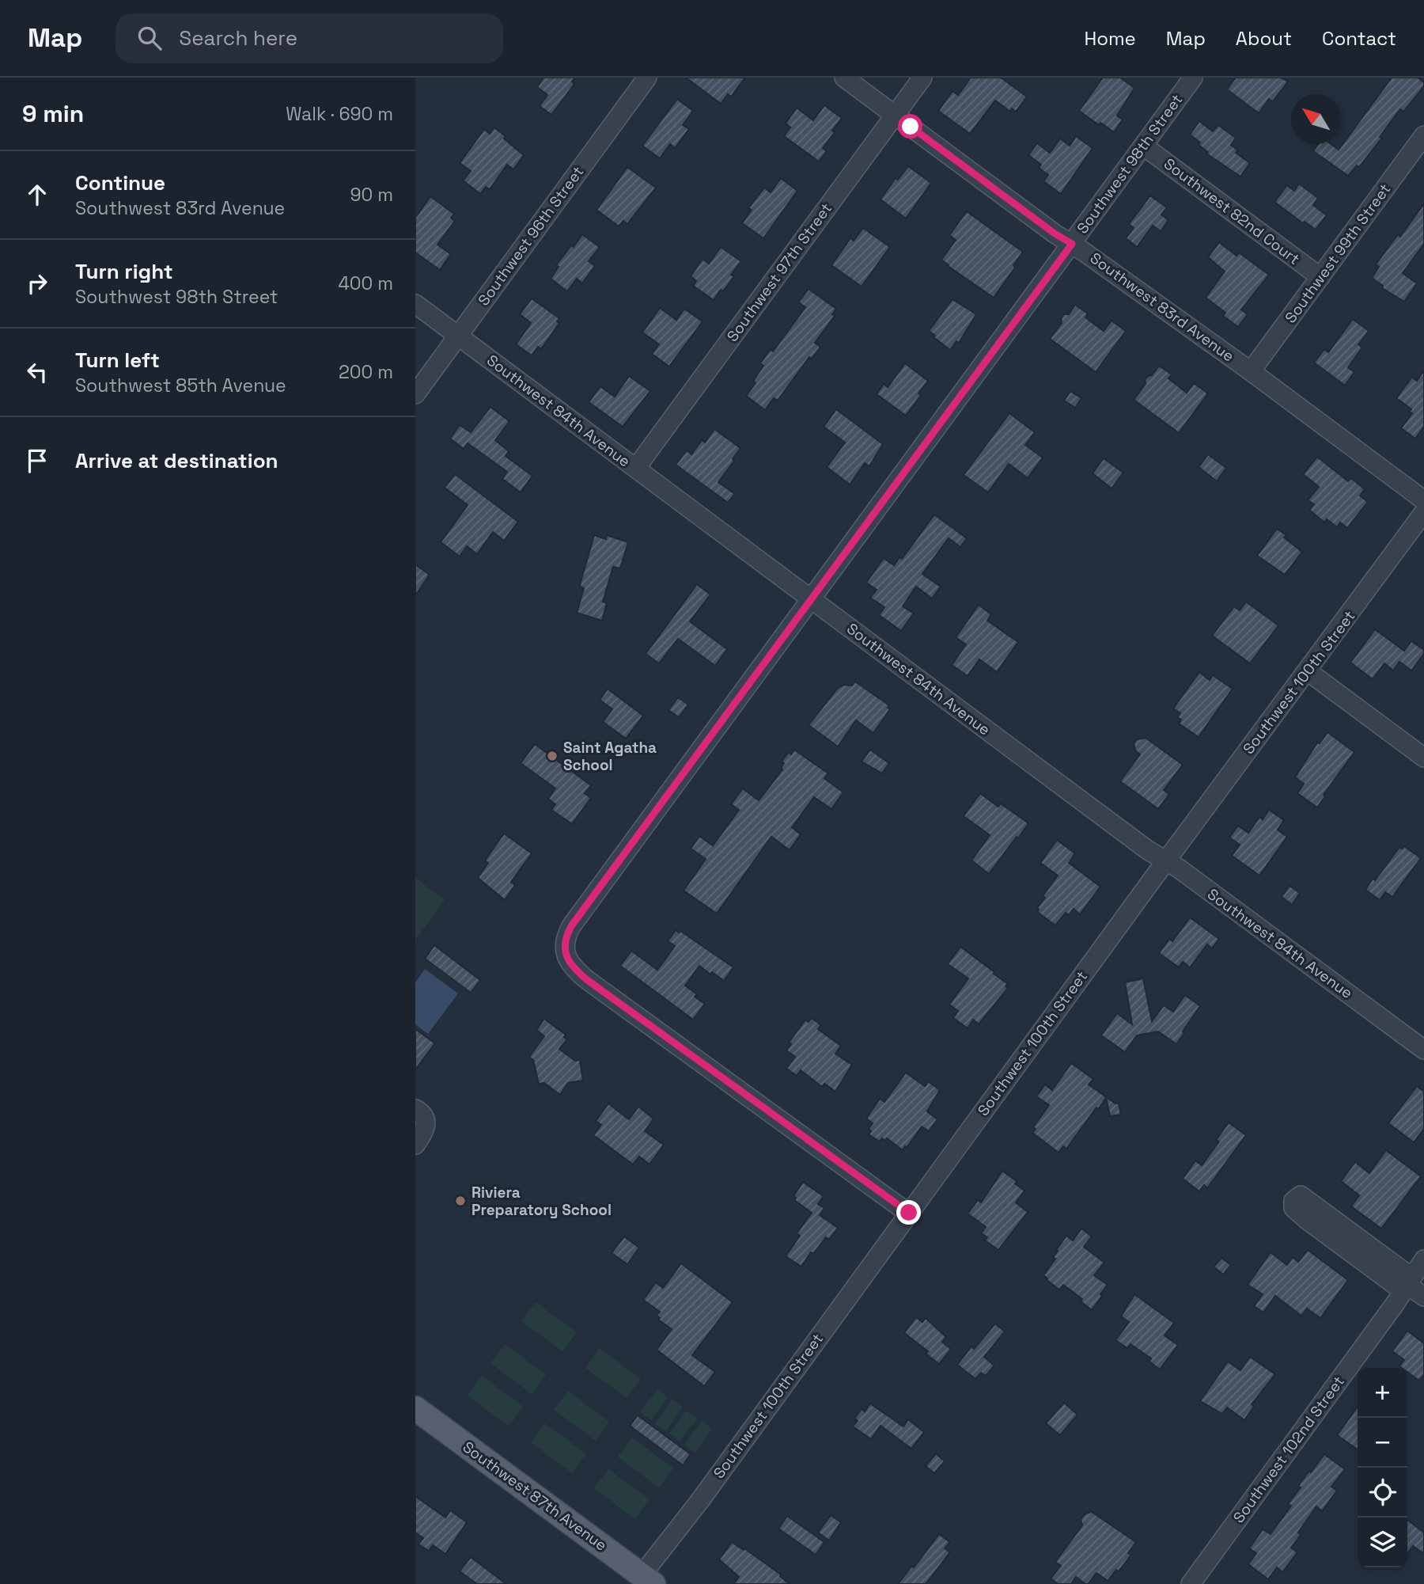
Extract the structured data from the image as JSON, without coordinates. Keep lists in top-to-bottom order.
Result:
{
  "streets": {
    "main road": ["Southwest 87th Avenue"],
    "street": [
      "Southwest 98th Street",
      "Southwest 82nd Court",
      "Southwest 96th Street",
      "Southwest 99th Street",
      "Southwest 97th Street",
      "Southwest 83rd Avenue",
      "Southwest 84th Avenue",
      "Southwest 100th Street",
      "Southwest 102nd Street"
    ]
  },
  "crossings": [
    ["Southwest 98th Street", "Southwest 82nd Court"],
    ["Southwest 98th Street", "Southwest 83rd Avenue"],
    ["Southwest 98th Street", "Southwest 84th Avenue"],
    ["Southwest 98th Street", "Southwest 100th Street"],
    ["Southwest 82nd Court", "Southwest 99th Street"],
    ["Southwest 96th Street", "Southwest 84th Avenue"],
    ["Southwest 99th Street", "Southwest 83rd Avenue"],
    ["Southwest 97th Street", "Southwest 83rd Avenue"],
    ["Southwest 97th Street", "Southwest 84th Avenue"],
    ["Southwest 84th Avenue", "Southwest 100th Street"],
    ["Southwest 100th Street", "Southwest 87th Avenue"]
  ],
  "places": ["Saint Agatha School", "Riviera Preparatory School"],
  "north": "top left",
  "page": {
    "header": "Map",
    "search": "Search here",
    "nav": [
      "Home",
      "Map",
      "About",
      "Contact"
    ],
    "heading": ["9 min", "Walk · 690 m"],
    "list": [
      ["Continue", "Southwest 83rd Avenue", "90 m"],
      ["Turn right", "Southwest 98th Street", "400 m"],
      ["Turn left", "Southwest 85th Avenue", "200 m"],
      "Arrive at destination"
    ],
    "map_buttons": ["+", "−"]
  }
}
